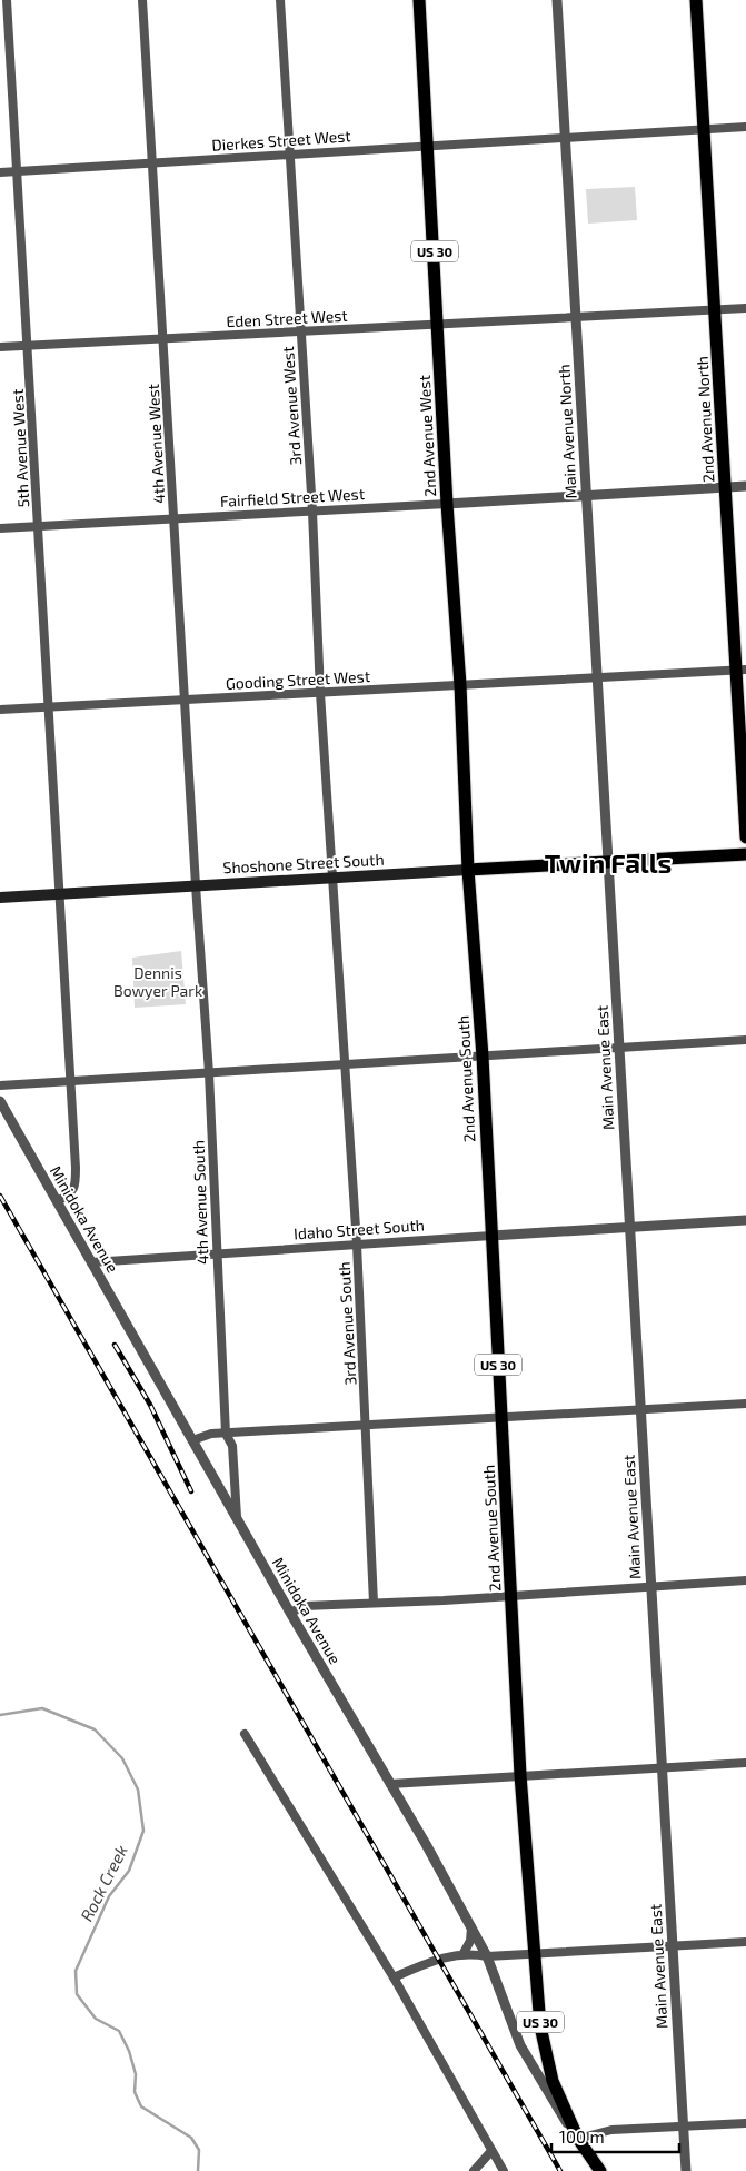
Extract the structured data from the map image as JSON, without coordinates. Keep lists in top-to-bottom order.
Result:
{
  "streets": {
    "main road": [
      "US 30",
      "2nd Avenue North",
      "2nd Avenue West",
      "Shoshone Street South",
      "2nd Avenue South"
    ],
    "street": [
      "Dierkes Street West",
      "Eden Street West",
      "3rd Avenue West",
      "Main Avenue North",
      "4th Avenue West",
      "5th Avenue West",
      "Fairfield Street West",
      "Gooding Street West",
      "Main Avenue East",
      "4th Avenue South",
      "Minidoka Avenue",
      "Idaho Street South",
      "3rd Avenue South"
    ]
  },
  "crossings": [
    ["Dierkes Street West", "3rd Avenue West"],
    ["Dierkes Street West", "2nd Avenue North"],
    ["Dierkes Street West", "Main Avenue North"],
    ["Dierkes Street West", "2nd Avenue West"],
    ["Dierkes Street West", "4th Avenue West"],
    ["Dierkes Street West", "5th Avenue West"],
    ["Eden Street West", "3rd Avenue West"],
    ["Eden Street West", "2nd Avenue North"],
    ["Eden Street West", "Main Avenue North"],
    ["Eden Street West", "2nd Avenue West"],
    ["Eden Street West", "4th Avenue West"],
    ["Eden Street West", "5th Avenue West"],
    ["3rd Avenue West", "Fairfield Street West"],
    ["3rd Avenue West", "Gooding Street West"],
    ["3rd Avenue West", "Shoshone Street South"],
    ["3rd Avenue West", "3rd Avenue South"],
    ["2nd Avenue North", "Fairfield Street West"],
    ["2nd Avenue North", "Gooding Street West"],
    ["Main Avenue North", "Fairfield Street West"],
    ["Main Avenue North", "Gooding Street West"],
    ["Main Avenue North", "Shoshone Street South"],
    ["Main Avenue North", "Main Avenue East"],
    ["2nd Avenue West", "Fairfield Street West"],
    ["2nd Avenue West", "Gooding Street West"],
    ["2nd Avenue West", "Shoshone Street South"],
    ["2nd Avenue West", "2nd Avenue South"],
    ["4th Avenue West", "Fairfield Street West"],
    ["4th Avenue West", "Gooding Street West"],
    ["4th Avenue West", "Shoshone Street South"],
    ["4th Avenue West", "4th Avenue South"],
    ["5th Avenue West", "Fairfield Street West"],
    ["5th Avenue West", "Gooding Street West"],
    ["5th Avenue West", "Shoshone Street South"],
    ["5th Avenue West", "Minidoka Avenue"],
    ["Shoshone Street South", "Main Avenue East"],
    ["Shoshone Street South", "2nd Avenue South"],
    ["Shoshone Street South", "4th Avenue South"],
    ["Shoshone Street South", "3rd Avenue South"],
    ["Main Avenue East", "Idaho Street South"],
    ["2nd Avenue South", "Minidoka Avenue"],
    ["2nd Avenue South", "Idaho Street South"],
    ["4th Avenue South", "Minidoka Avenue"],
    ["4th Avenue South", "Idaho Street South"],
    ["Minidoka Avenue", "Idaho Street South"],
    ["Idaho Street South", "3rd Avenue South"]
  ],
  "districts": ["Twin Falls"],
  "water": ["Rock Creek"],
  "parks": ["Dennis Bowyer Park"],
  "scale_bar": "100 m"
}
